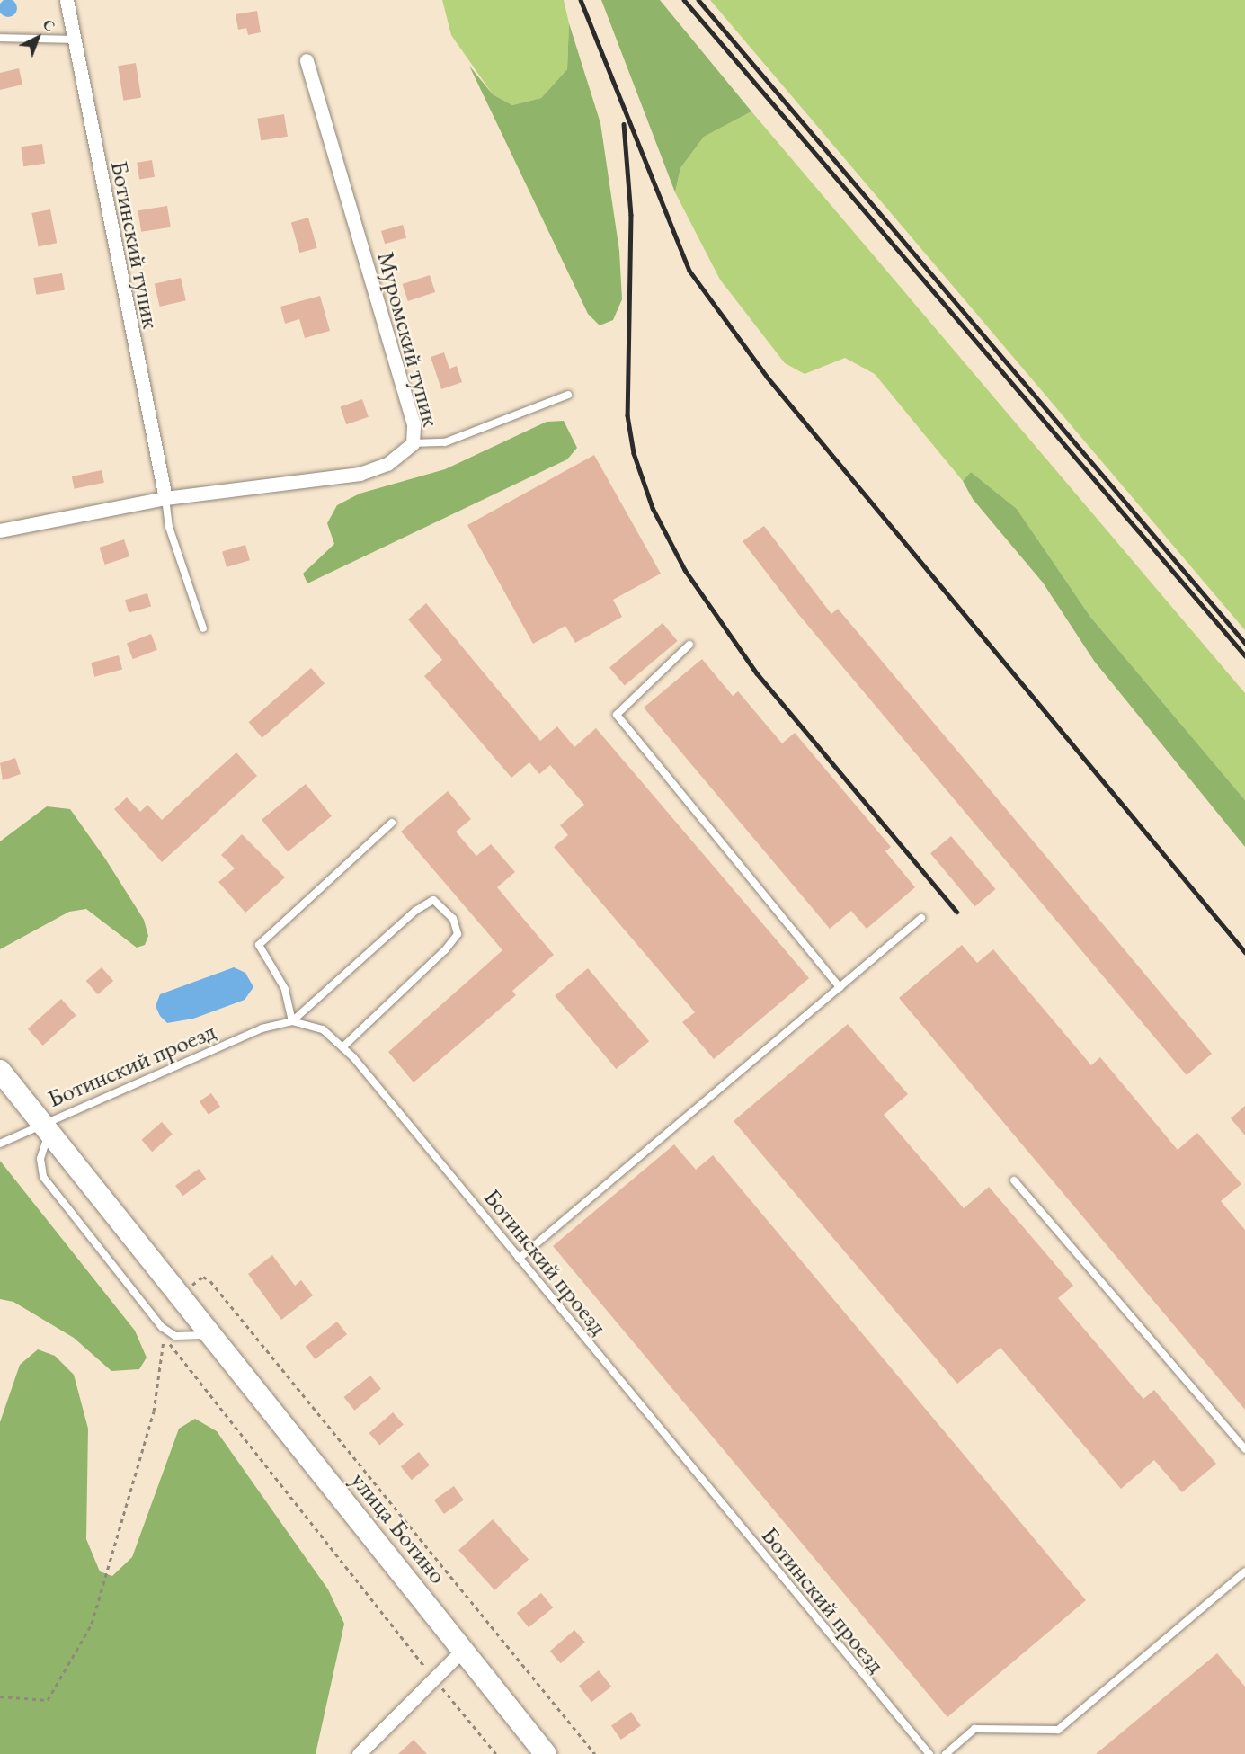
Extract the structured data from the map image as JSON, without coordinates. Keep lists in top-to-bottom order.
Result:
{
  "streets": {
    "main road": ["улица Ботино"],
    "street": ["Ботинский тупик", "Муромский тупик"],
    "lane": ["Ботинский проезд"]
  },
  "crossings": [
    ["Ботинский тупик", "Муромский тупик"],
    ["Ботинский проезд", "улица Ботино"]
  ],
  "north": "top right"
}
